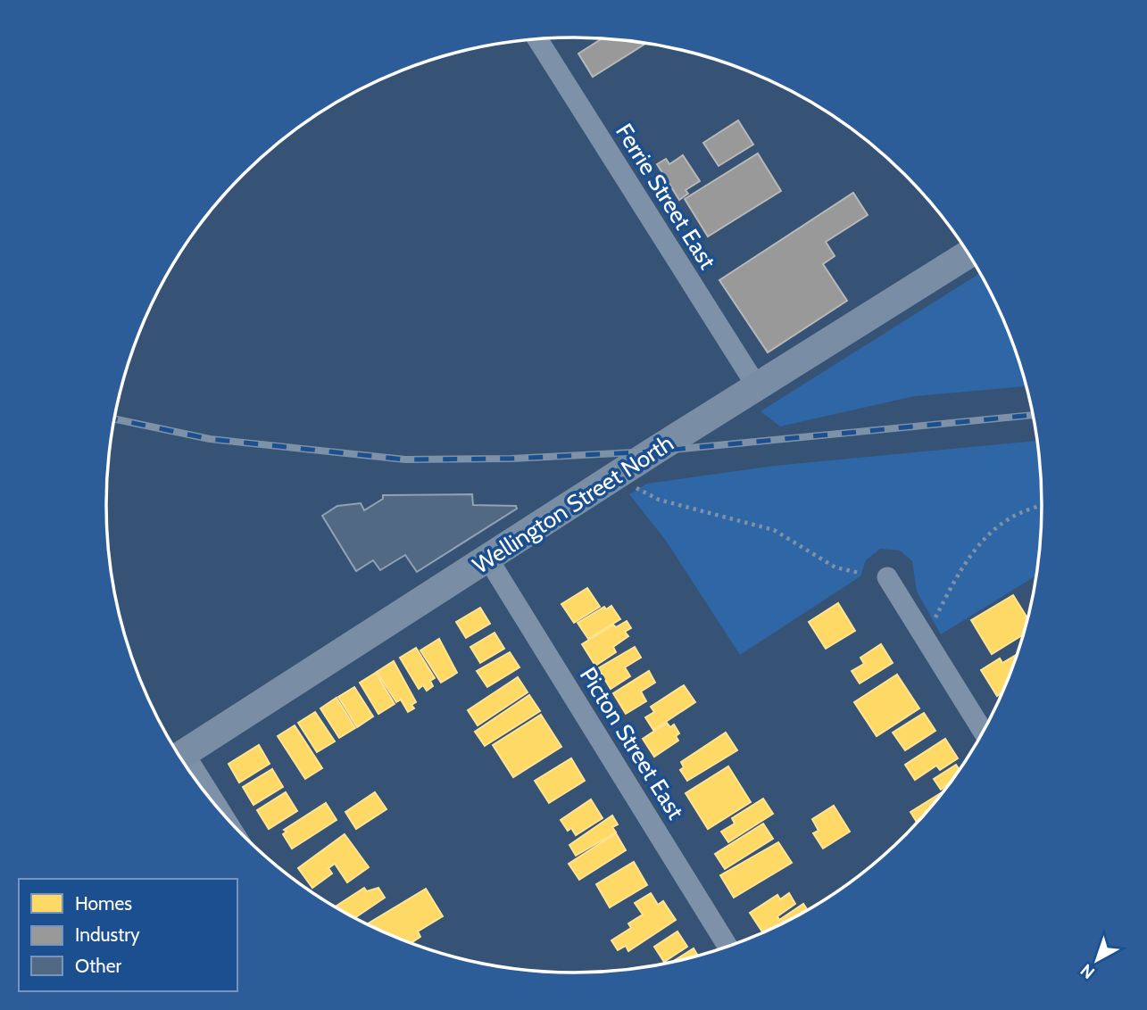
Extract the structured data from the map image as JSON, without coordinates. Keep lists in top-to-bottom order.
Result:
{
  "streets": {
    "main road": ["Wellington Street North"],
    "street": ["Ferrie Street East", "Picton Street East"]
  },
  "crossings": [
    ["Ferrie Street East", "Wellington Street North"],
    ["Wellington Street North", "Picton Street East"]
  ],
  "legend": ["Homes", "Industry", "Other"],
  "north": "bottom left"
}
